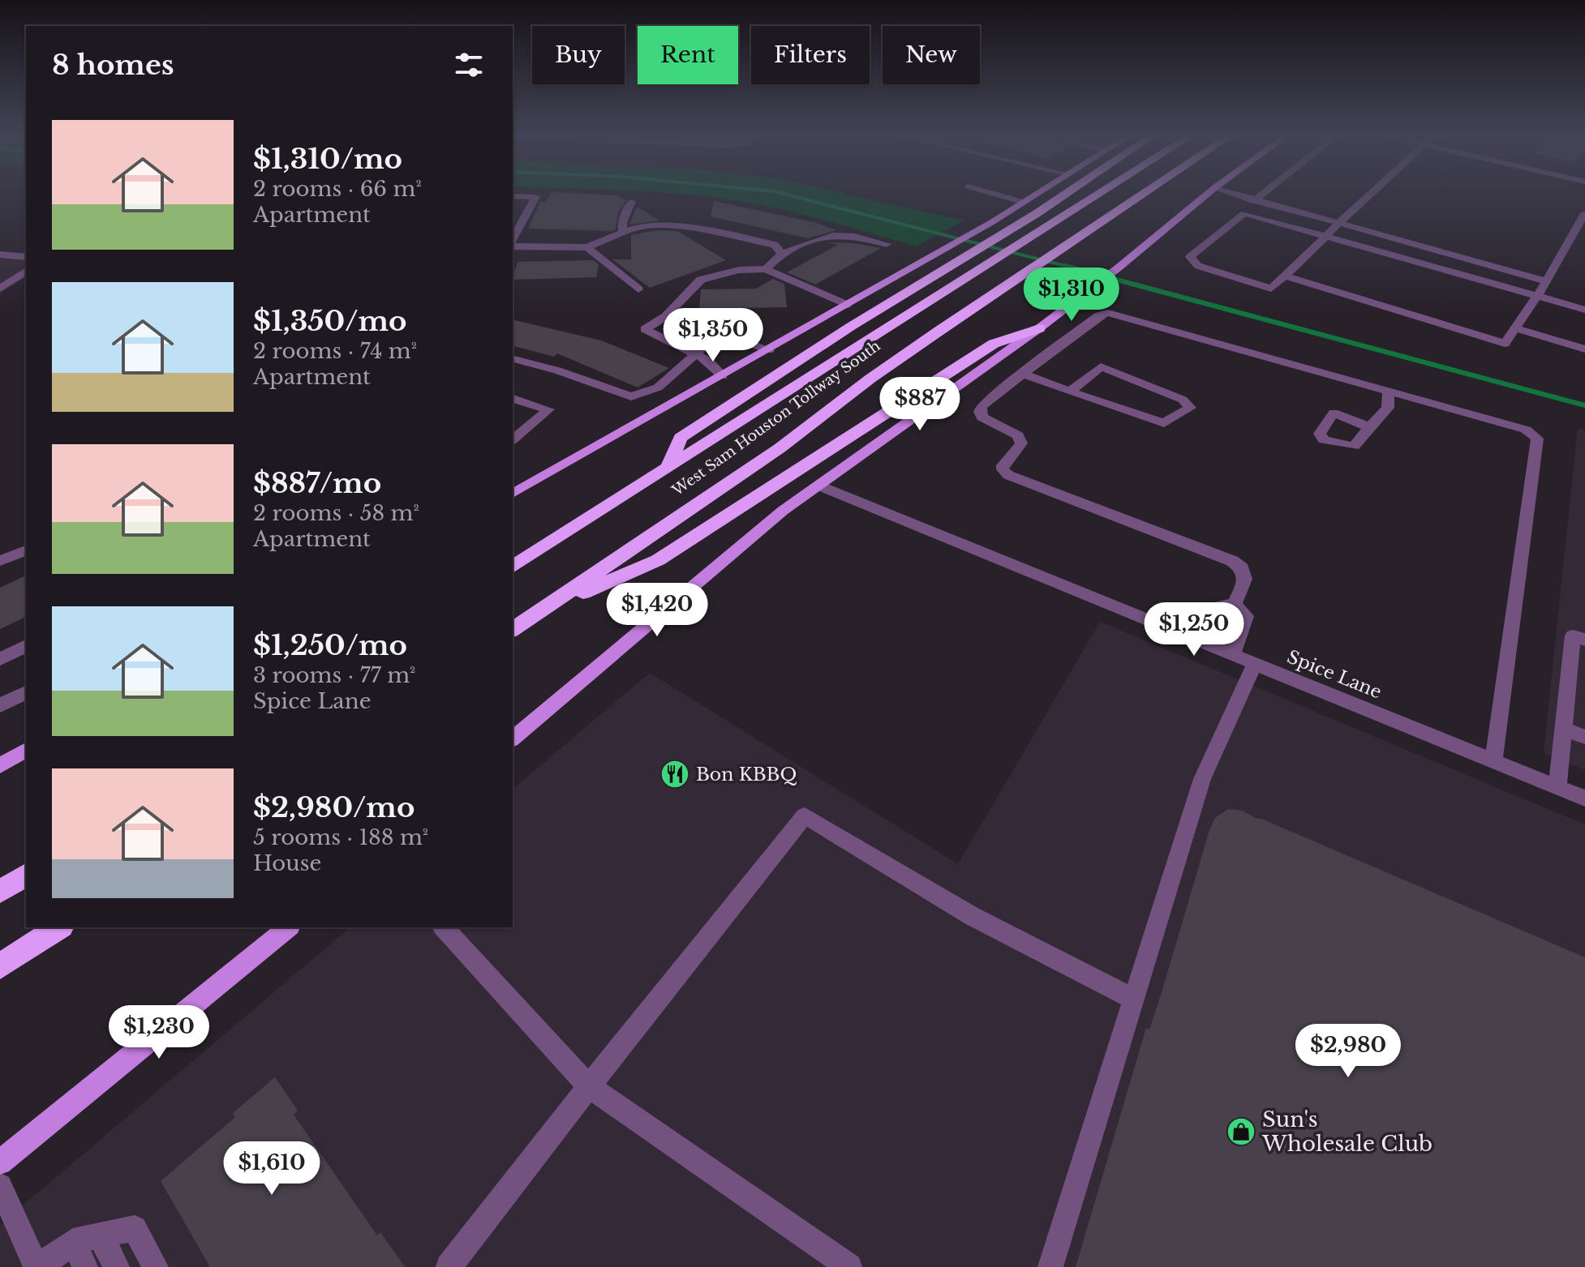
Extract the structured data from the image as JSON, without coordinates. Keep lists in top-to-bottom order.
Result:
{
  "streets": {
    "highway": ["West Sam Houston Tollway South"],
    "street": ["Spice Lane"]
  },
  "places": {
    "restaurant": ["Bon KBBQ"],
    "shop": ["Sun's Wholesale Club"]
  },
  "page": {
    "chip": [
      "Buy",
      "Rent",
      "Filters",
      "New"
    ],
    "heading": "8 homes",
    "list": [
      {
        "name": "$1,310/mo",
        "note": "2 rooms · 66 m² · Apartment"
      },
      {
        "name": "$1,350/mo",
        "note": "2 rooms · 74 m² · Apartment"
      },
      {
        "name": "$887/mo",
        "note": "2 rooms · 58 m² · Apartment"
      },
      {
        "name": "$1,250/mo",
        "note": "3 rooms · 77 m² · Spice Lane"
      },
      {
        "name": "$2,980/mo",
        "note": "5 rooms · 188 m² · House"
      }
    ],
    "price": [
      "$1,310",
      "$1,350",
      "$887",
      "$1,420",
      "$1,250",
      "$1,230",
      "$2,980",
      "$1,610"
    ]
  }
}
